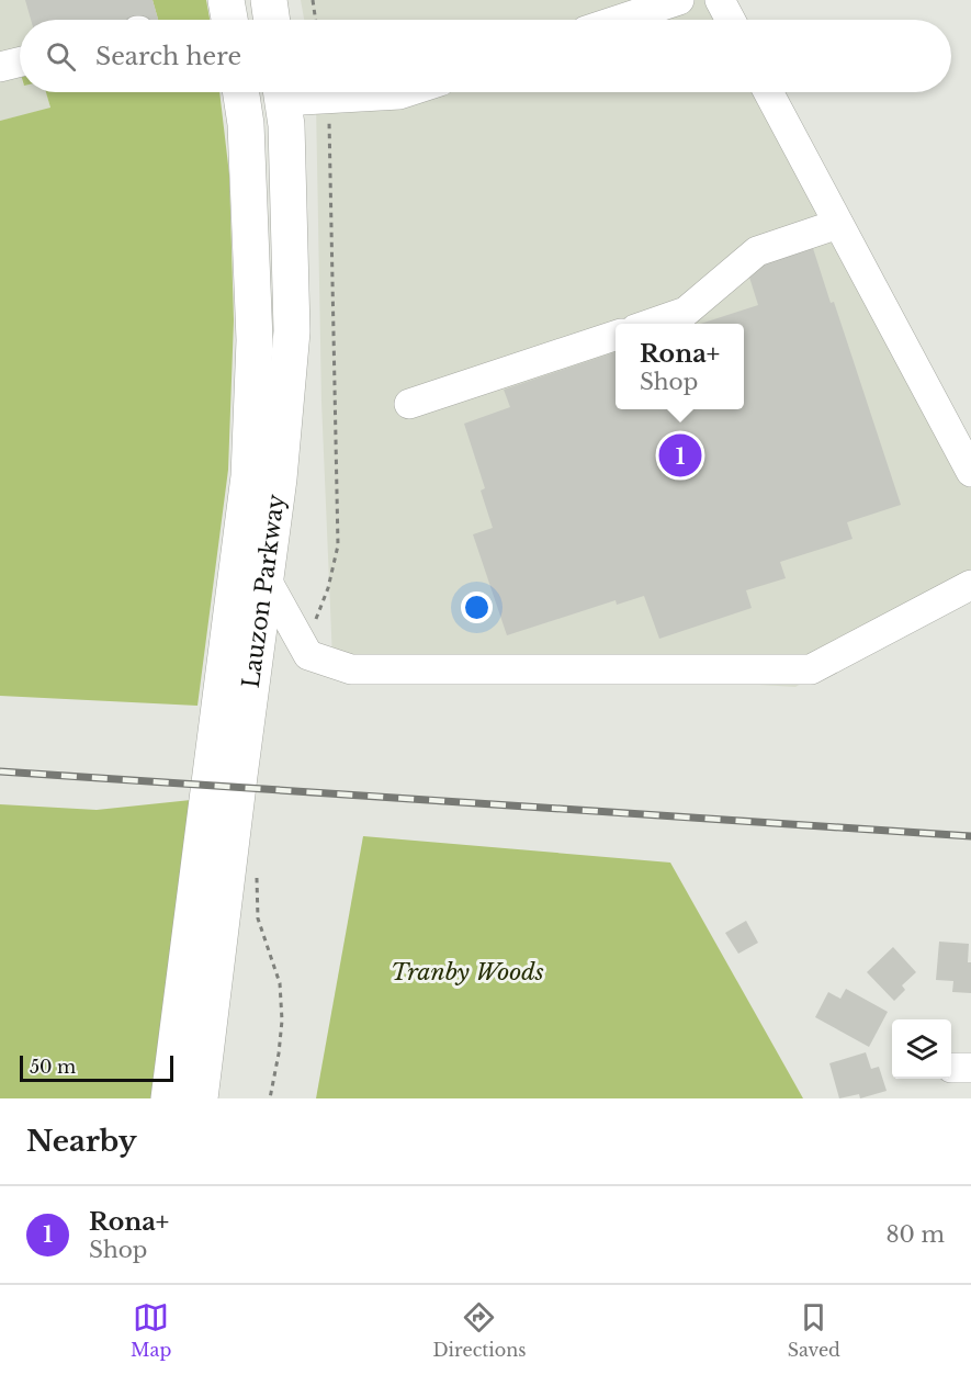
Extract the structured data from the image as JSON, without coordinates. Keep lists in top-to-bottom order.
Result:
{
  "streets": {
    "main road": ["Lauzon Parkway"]
  },
  "parks": ["Tranby Woods"],
  "scale_bar": "50 m",
  "page": {
    "search": "Search here",
    "popup": ["Rona+", "Shop"],
    "pins": "1",
    "scale": "50 m",
    "heading": "Nearby",
    "list": [
      {
        "mark": "1",
        "name": "Rona+",
        "note": "Shop",
        "value": "80 m"
      }
    ],
    "nav": ["Map", "Directions", "Saved"]
  }
}
